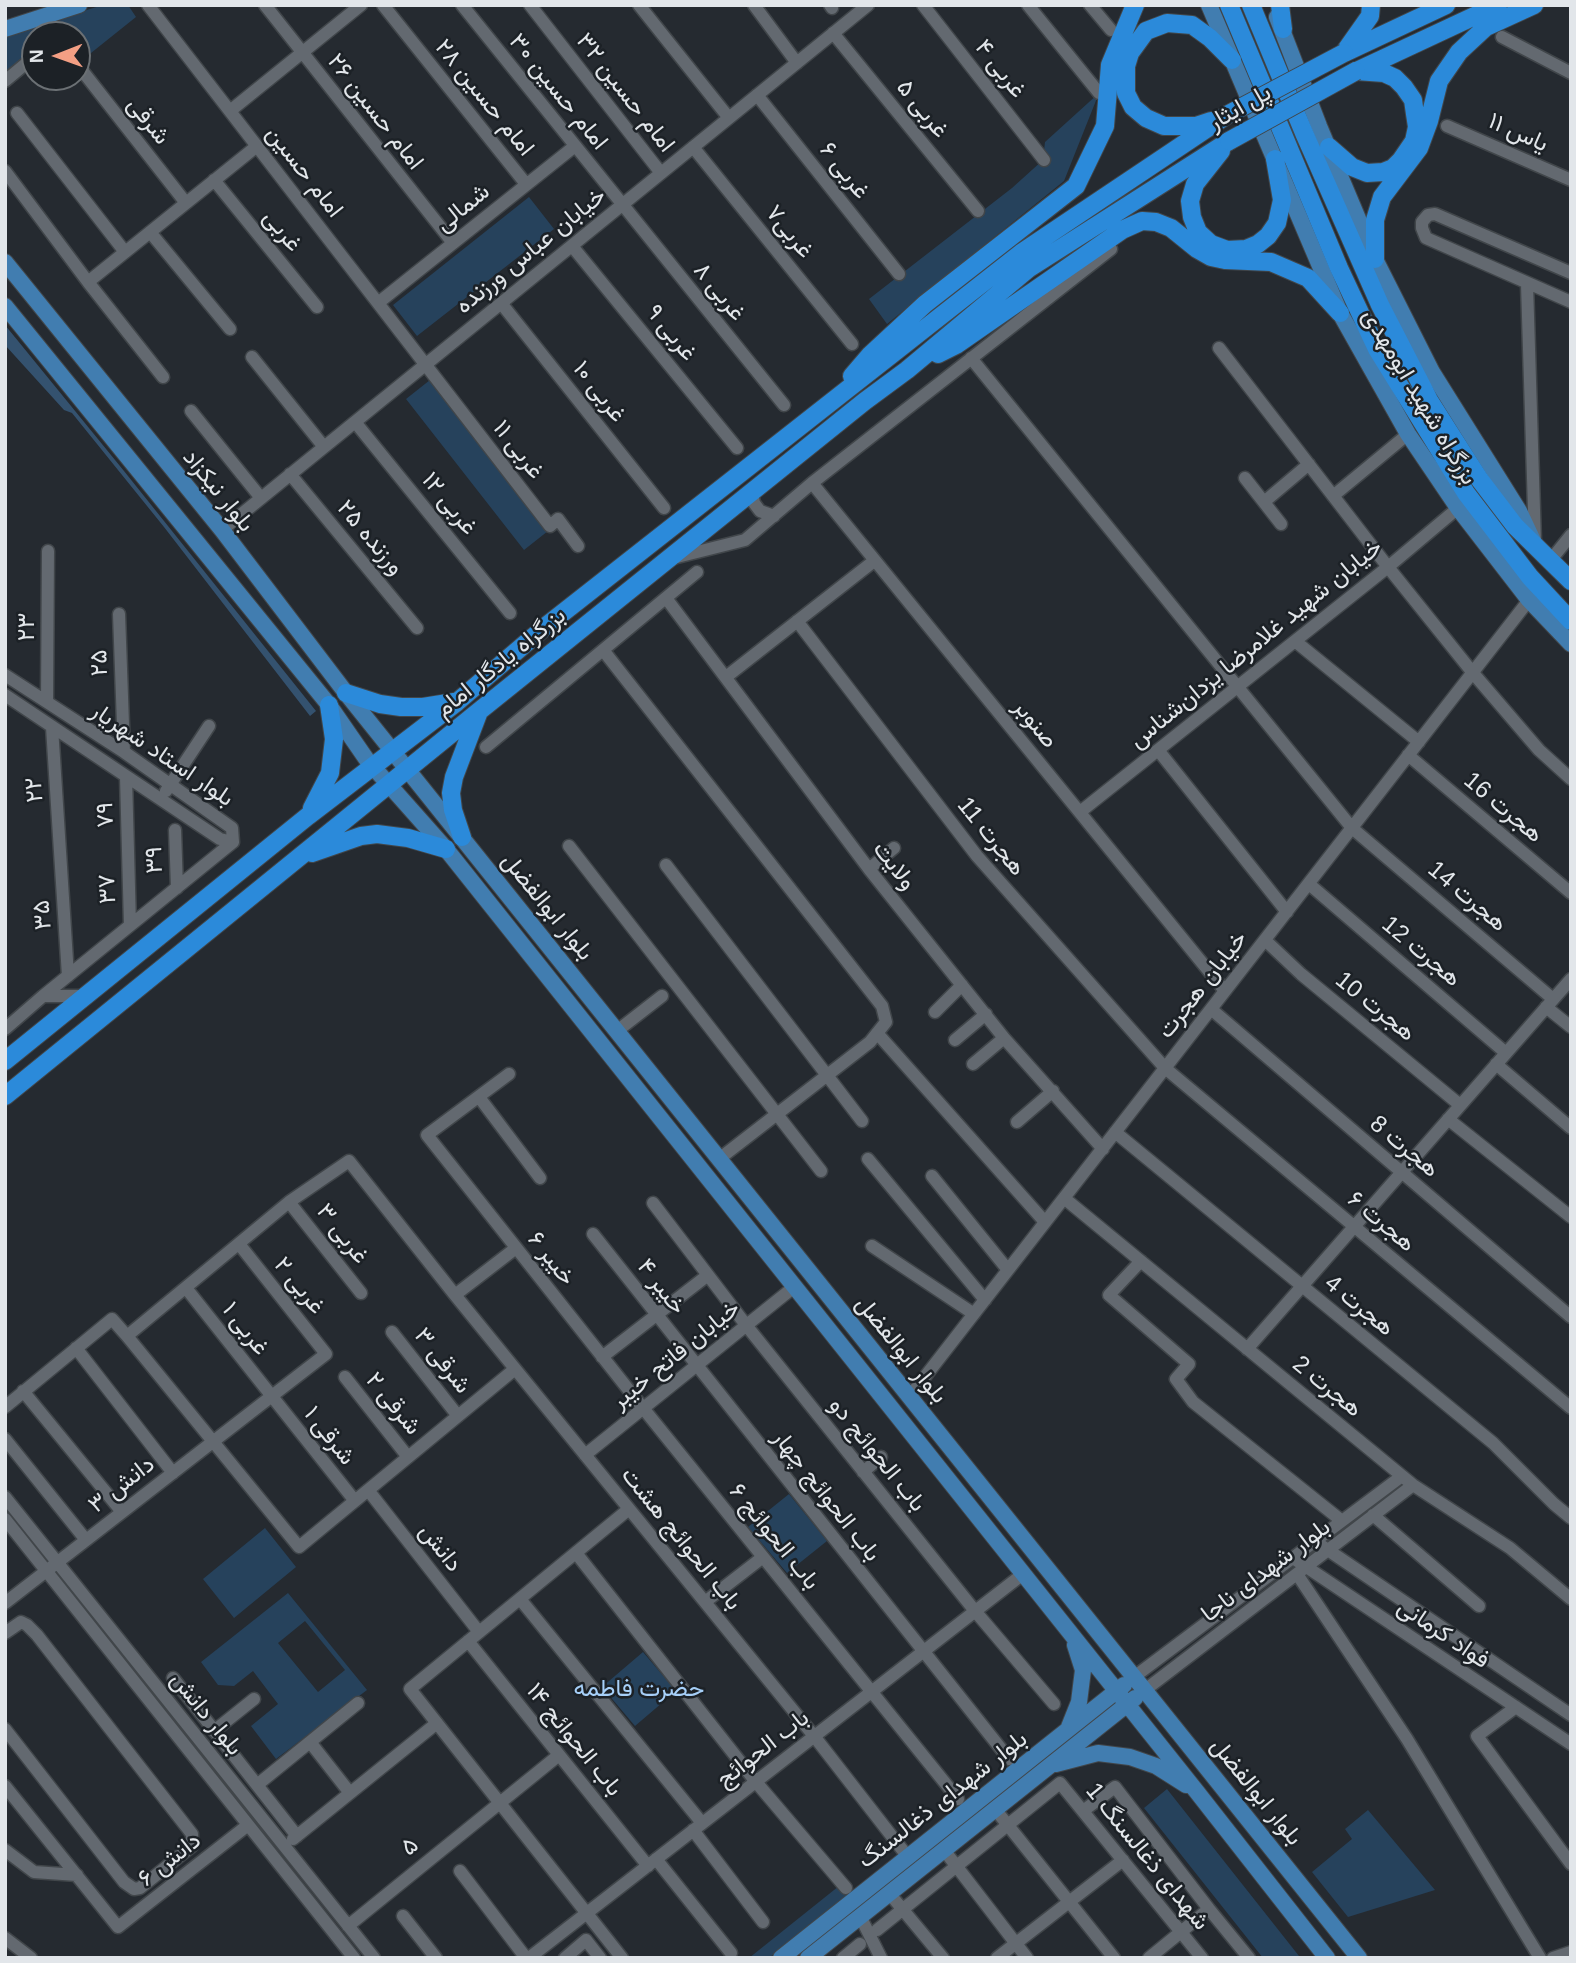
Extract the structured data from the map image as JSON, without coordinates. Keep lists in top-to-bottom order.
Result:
{
  "streets": {
    "highway": ["پل ایثار", "بزرگراه شهید ابومهدی", "بزرگراه یادگار امام"],
    "main road": ["بلوار نیکزاد", "بلوار ابوالفضل", "بلوار شهدای ذغالسنگ"],
    "street": [
      "غربی ۴",
      "امام حسین ۳۰",
      "امام حسین ۳۲",
      "امام حسین ۲۸",
      "غربی ۵",
      "امام حسین ۲۶",
      "شرقی",
      "یاس ۱۱",
      "غربی ۶",
      "امام حسین",
      "شمالی",
      "غربی",
      "غربی۷",
      "خیابان عباس ورزنده",
      "غربی ۸",
      "غربی ۹",
      "غربی ۱۰",
      "غربی ۱۱",
      "غربی ۱۲",
      "ورزنده ۲۵",
      "۲۳",
      "خیابان شهید غلامرضا یزدان‌شناس",
      "۲۵",
      "صنوبر",
      "بلوار استاد شهریار",
      "۲۲",
      "هجرت 16",
      "۷۹",
      "هجرت 11",
      "۳۹",
      "ولایت",
      "۳۷",
      "هجرت 14",
      "۳۵",
      "هجرت 12",
      "خیابان هجرت",
      "هجرت 10",
      "هجرت 8",
      "هجرت ۶",
      "۳ غربی",
      "خیبر ۶",
      "۲ غربی",
      "خیبر ۴",
      "هجرت 4",
      "۱ غربی",
      "خیابان فاتح خیبر",
      "۳ شرقی",
      "هجرت 2",
      "۲ شرقی",
      "۱ شرقی",
      "باب الحوائج دو",
      "دانش ۳",
      "باب الحوائج چهار",
      "باب الحوائج ۶",
      "باب الحوائج هشت",
      "دانش",
      "بلوار شهدای ناجا",
      "فواد کرمانی",
      "بلوار دانش",
      "باب الحوائج ۱۴",
      "باب الحوائج",
      "۵",
      "شهدای ذغالسنگ 1",
      "دانش ۶"
    ]
  },
  "crossings": [
    ["امام حسین ۳۰", "شمالی"],
    ["امام حسین ۳۰", "خیابان عباس ورزنده"],
    ["امام حسین ۳۰", "غربی ۸"],
    ["امام حسین ۳۲", "خیابان عباس ورزنده"],
    ["امام حسین ۲۸", "شمالی"],
    ["پل ایثار", "بزرگراه یادگار امام"],
    ["غربی ۵", "خیابان عباس ورزنده"],
    ["امام حسین ۲۶", "شمالی"],
    ["غربی ۶", "خیابان عباس ورزنده"],
    ["امام حسین", "شمالی"],
    ["امام حسین", "خیابان عباس ورزنده"],
    ["امام حسین", "غربی ۱۱"],
    ["غربی۷", "خیابان عباس ورزنده"],
    ["خیابان عباس ورزنده", "غربی ۸"],
    ["خیابان عباس ورزنده", "غربی ۹"],
    ["خیابان عباس ورزنده", "غربی ۱۰"],
    ["خیابان عباس ورزنده", "غربی ۱۱"],
    ["خیابان عباس ورزنده", "بلوار نیکزاد"],
    ["خیابان عباس ورزنده", "غربی ۱۲"],
    ["خیابان عباس ورزنده", "ورزنده ۲۵"],
    ["بزرگراه شهید ابومهدی", "خیابان شهید غلامرضا یزدان‌شناس"],
    ["بزرگراه شهید ابومهدی", "خیابان هجرت"],
    ["بلوار نیکزاد", "بزرگراه یادگار امام"],
    ["بلوار نیکزاد", "بلوار ابوالفضل"],
    ["۲۳", "بلوار استاد شهریار"],
    ["خیابان شهید غلامرضا یزدان‌شناس", "صنوبر"],
    ["خیابان شهید غلامرضا یزدان‌شناس", "هجرت 14"],
    ["۲۵", "بلوار استاد شهریار"],
    ["بزرگراه یادگار امام", "بلوار ابوالفضل"],
    ["صنوبر", "خیابان هجرت"],
    ["بلوار استاد شهریار", "۲۲"],
    ["بلوار استاد شهریار", "۷۹"],
    ["۲۲", "۳۵"],
    ["هجرت 16", "خیابان هجرت"],
    ["۷۹", "۳۷"],
    ["هجرت 11", "خیابان هجرت"],
    ["هجرت 11", "هجرت ۶"],
    ["ولایت", "خیابان هجرت"],
    ["هجرت 14", "خیابان هجرت"],
    ["بلوار ابوالفضل", "خیابان هجرت"],
    ["بلوار ابوالفضل", "خیابان فاتح خیبر"],
    ["بلوار ابوالفضل", "بلوار شهدای ناجا"],
    ["بلوار ابوالفضل", "باب الحوائج"],
    ["بلوار ابوالفضل", "بلوار شهدای ذغالسنگ"],
    ["هجرت 12", "خیابان هجرت"],
    ["خیابان هجرت", "هجرت 10"],
    ["خیابان هجرت", "هجرت 8"],
    ["خیابان هجرت", "هجرت ۶"],
    ["خیابان هجرت", "هجرت 4"],
    ["خیابان هجرت", "هجرت 2"],
    ["۳ غربی", "باب الحوائج هشت"],
    ["خیبر ۶", "خیابان فاتح خیبر"],
    ["خیبر ۶", "باب الحوائج ۶"],
    ["۲ غربی", "دانش ۳"],
    ["خیبر ۴", "خیابان فاتح خیبر"],
    ["خیبر ۴", "باب الحوائج چهار"],
    ["۱ غربی", "۱ شرقی"],
    ["۱ غربی", "دانش ۳"],
    ["خیابان فاتح خیبر", "باب الحوائج دو"],
    ["خیابان فاتح خیبر", "باب الحوائج چهار"],
    ["خیابان فاتح خیبر", "باب الحوائج ۶"],
    ["خیابان فاتح خیبر", "باب الحوائج هشت"],
    ["هجرت 2", "بلوار شهدای ناجا"],
    ["۱ شرقی", "دانش ۳"],
    ["باب الحوائج دو", "باب الحوائج"],
    ["دانش ۳", "بلوار دانش"],
    ["باب الحوائج چهار", "باب الحوائج"],
    ["باب الحوائج ۶", "باب الحوائج"],
    ["باب الحوائج هشت", "باب الحوائج"],
    ["باب الحوائج هشت", "بلوار شهدای ذغالسنگ"],
    ["بلوار شهدای ناجا", "فواد کرمانی"],
    ["بلوار شهدای ناجا", "بلوار شهدای ذغالسنگ"],
    ["بلوار دانش", "۵"],
    ["بلوار دانش", "دانش ۶"],
    ["باب الحوائج ۱۴", "باب الحوائج"],
    ["باب الحوائج ۱۴", "۵"]
  ],
  "parks": ["حضرت فاطمه"],
  "north": "left"
}
